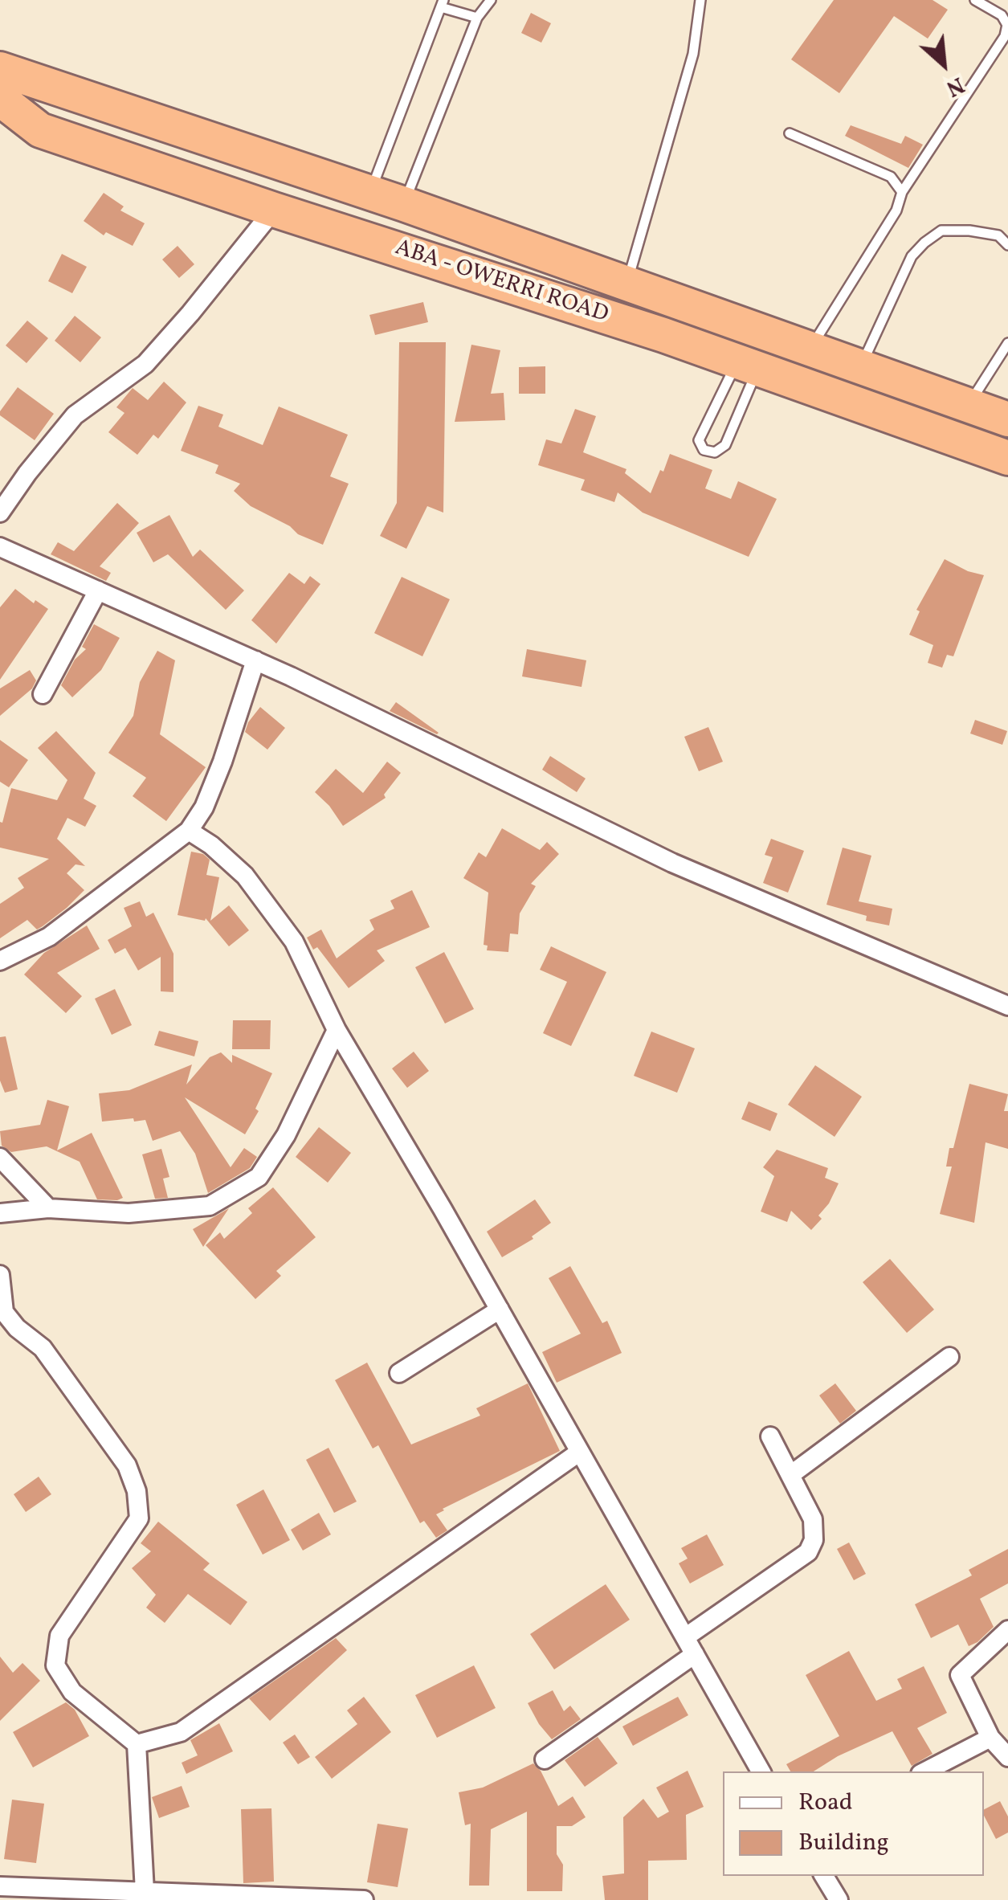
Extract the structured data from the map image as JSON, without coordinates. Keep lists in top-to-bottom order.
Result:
{
  "streets": {
    "highway": ["ABA - OWERRI ROAD"]
  },
  "legend": ["Road", "Building"],
  "north": "bottom right"
}
